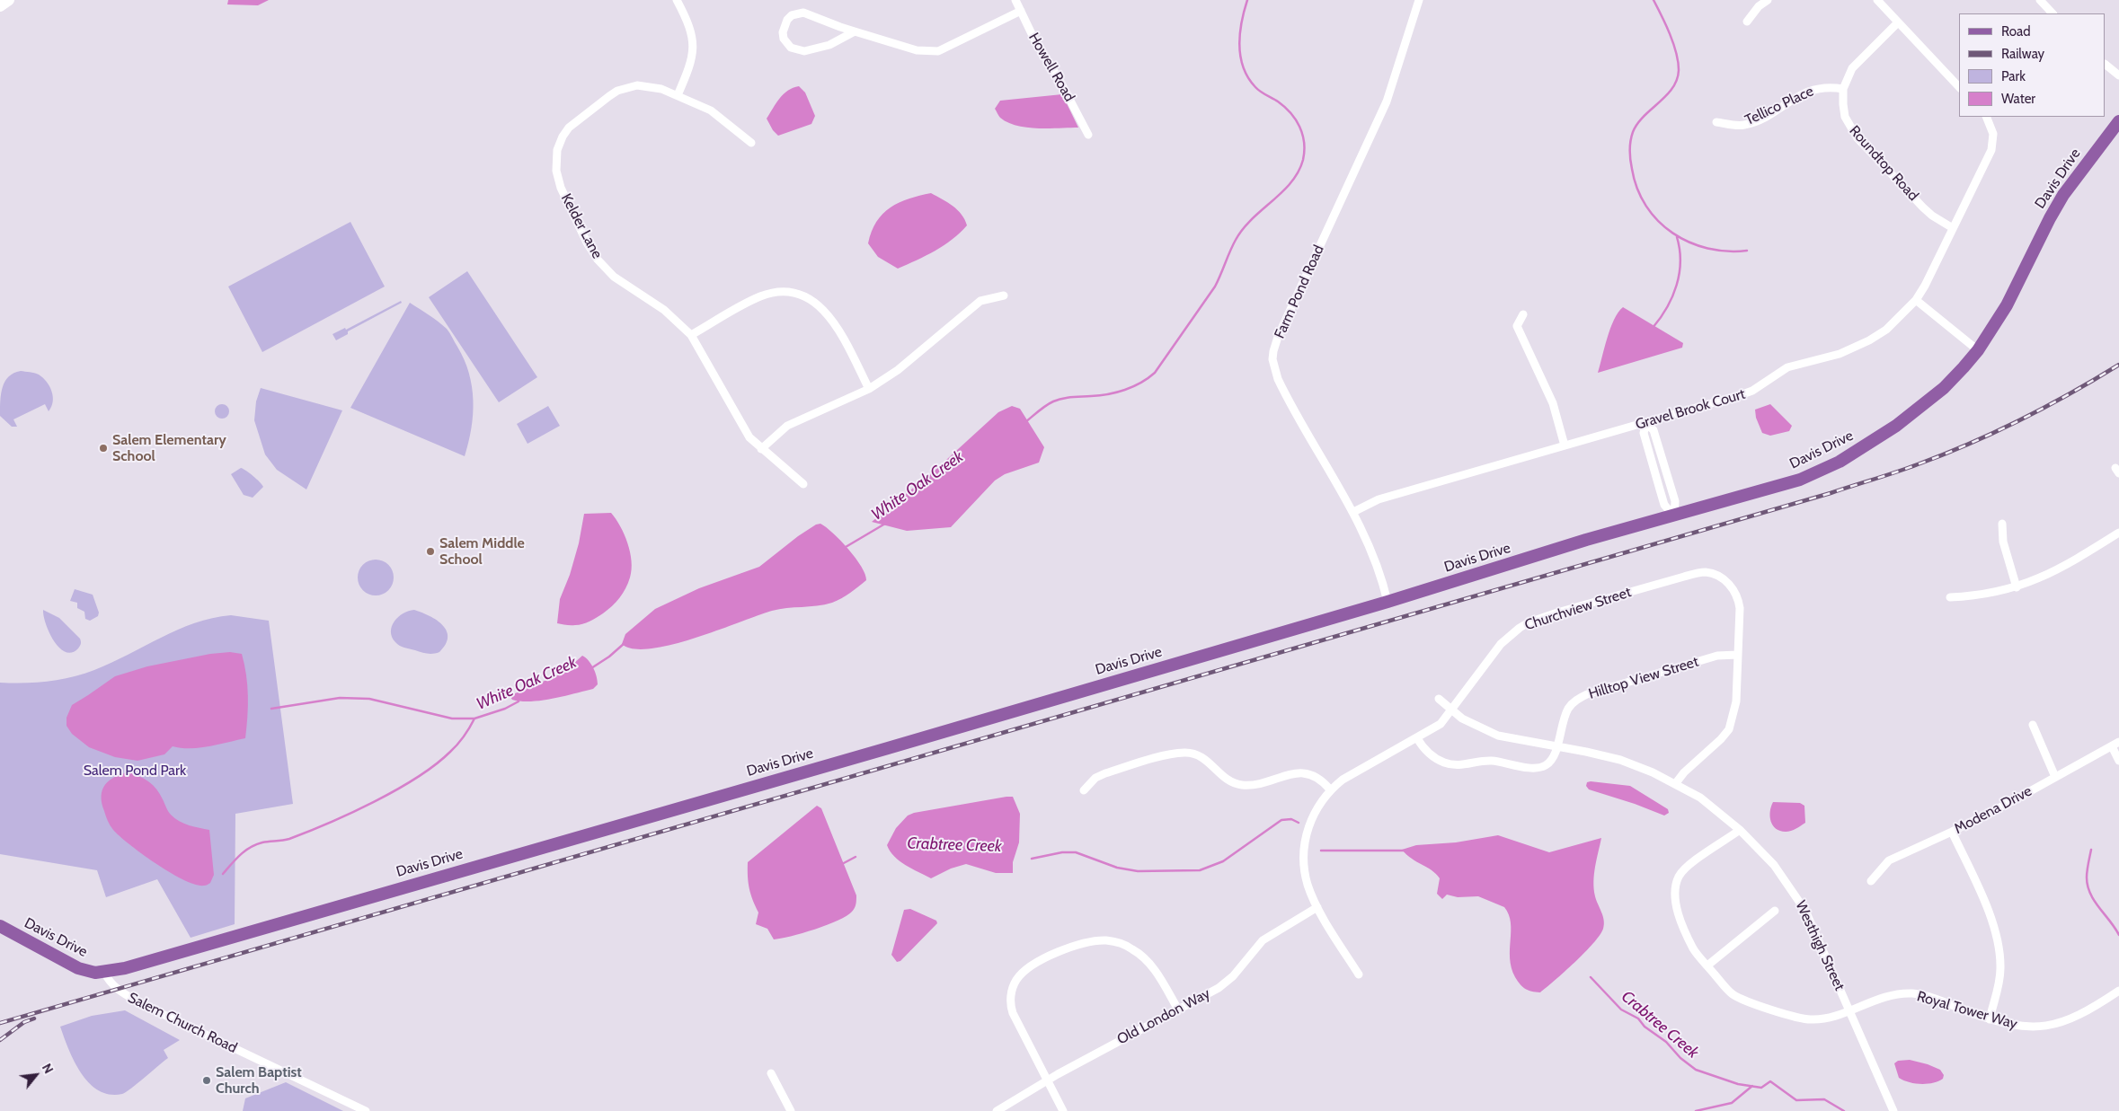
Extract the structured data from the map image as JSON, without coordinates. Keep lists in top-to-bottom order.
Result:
{
  "streets": {
    "main road": ["Davis Drive"],
    "street": [
      "Howell Road",
      "Tellico Place",
      "Roundtop Road",
      "Kelder Lane",
      "Farm Pond Road",
      "Gravel Brook Court",
      "Churchview Street",
      "Hilltop View Street",
      "Modena Drive",
      "Westhigh Street",
      "Royal Tower Way",
      "Old London Way",
      "Salem Church Road"
    ]
  },
  "crossings": [
    ["Tellico Place", "Roundtop Road"],
    ["Roundtop Road", "Gravel Brook Court"],
    ["Davis Drive", "Farm Pond Road"],
    ["Davis Drive", "Salem Church Road"],
    ["Farm Pond Road", "Gravel Brook Court"],
    ["Churchview Street", "Hilltop View Street"],
    ["Churchview Street", "Westhigh Street"],
    ["Churchview Street", "Old London Way"],
    ["Hilltop View Street", "Westhigh Street"],
    ["Westhigh Street", "Royal Tower Way"]
  ],
  "water": ["White Oak Creek", "Crabtree Creek"],
  "parks": ["Salem Pond Park"],
  "places": ["Salem Elementary School", "Salem Middle School", "Salem Baptist Church"],
  "legend": [
    "Road",
    "Railway",
    "Park",
    "Water"
  ],
  "north": "top right"
}
